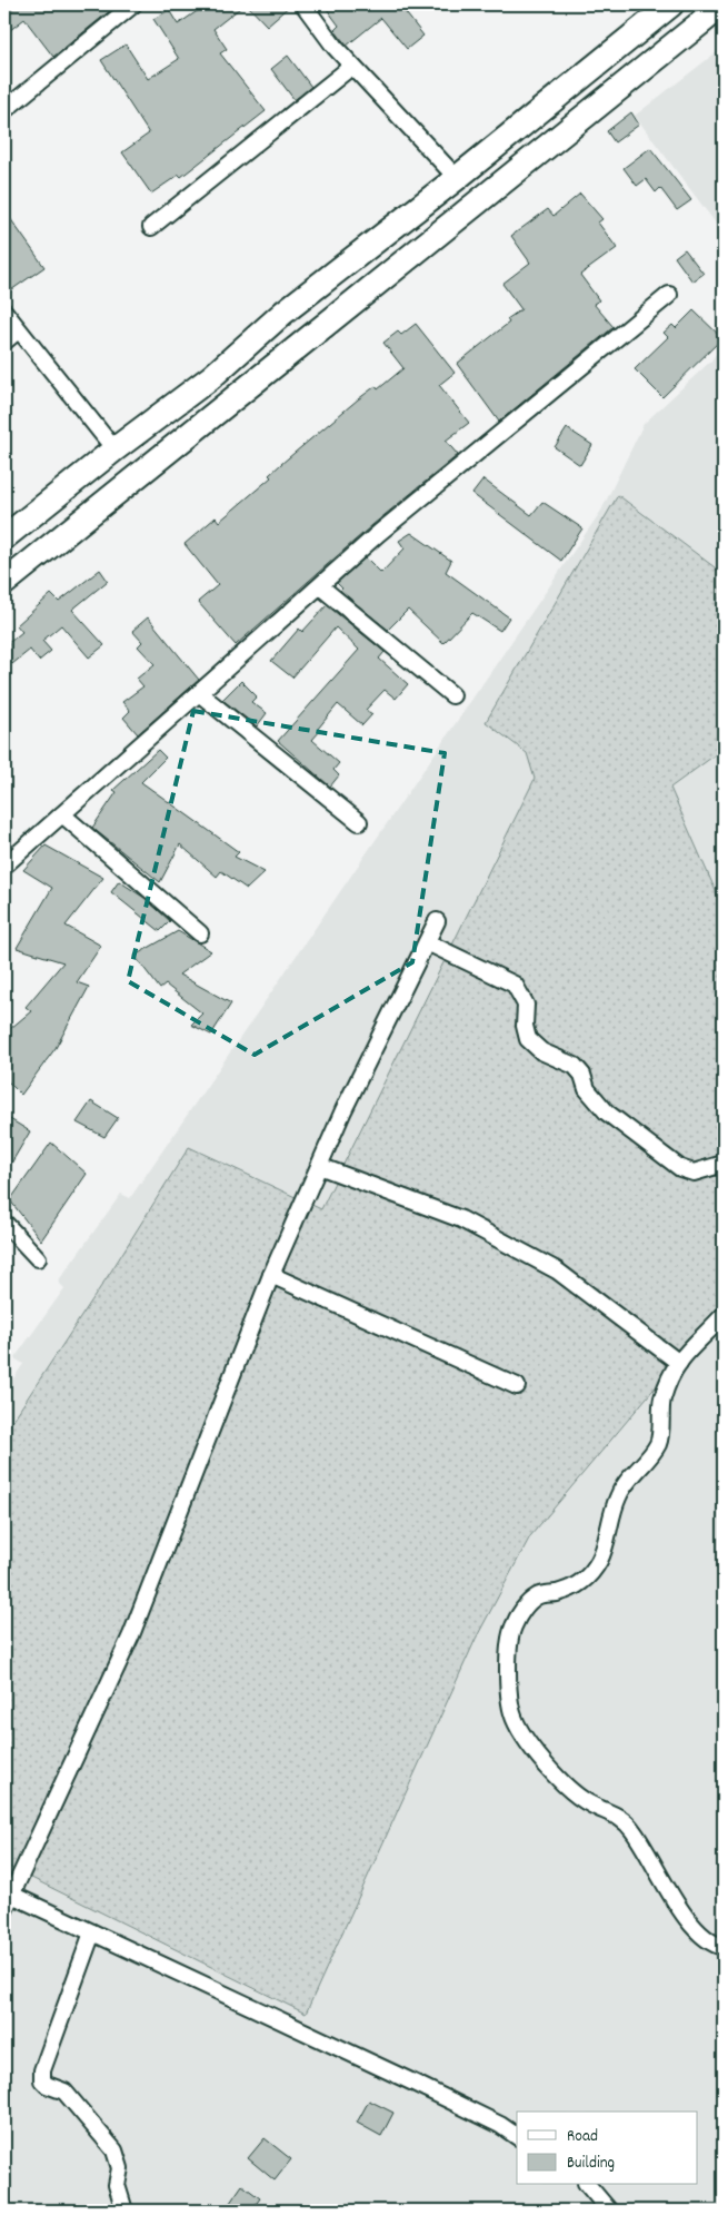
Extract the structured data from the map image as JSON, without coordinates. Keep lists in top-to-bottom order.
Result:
{
  "legend": ["Road", "Building"]
}
